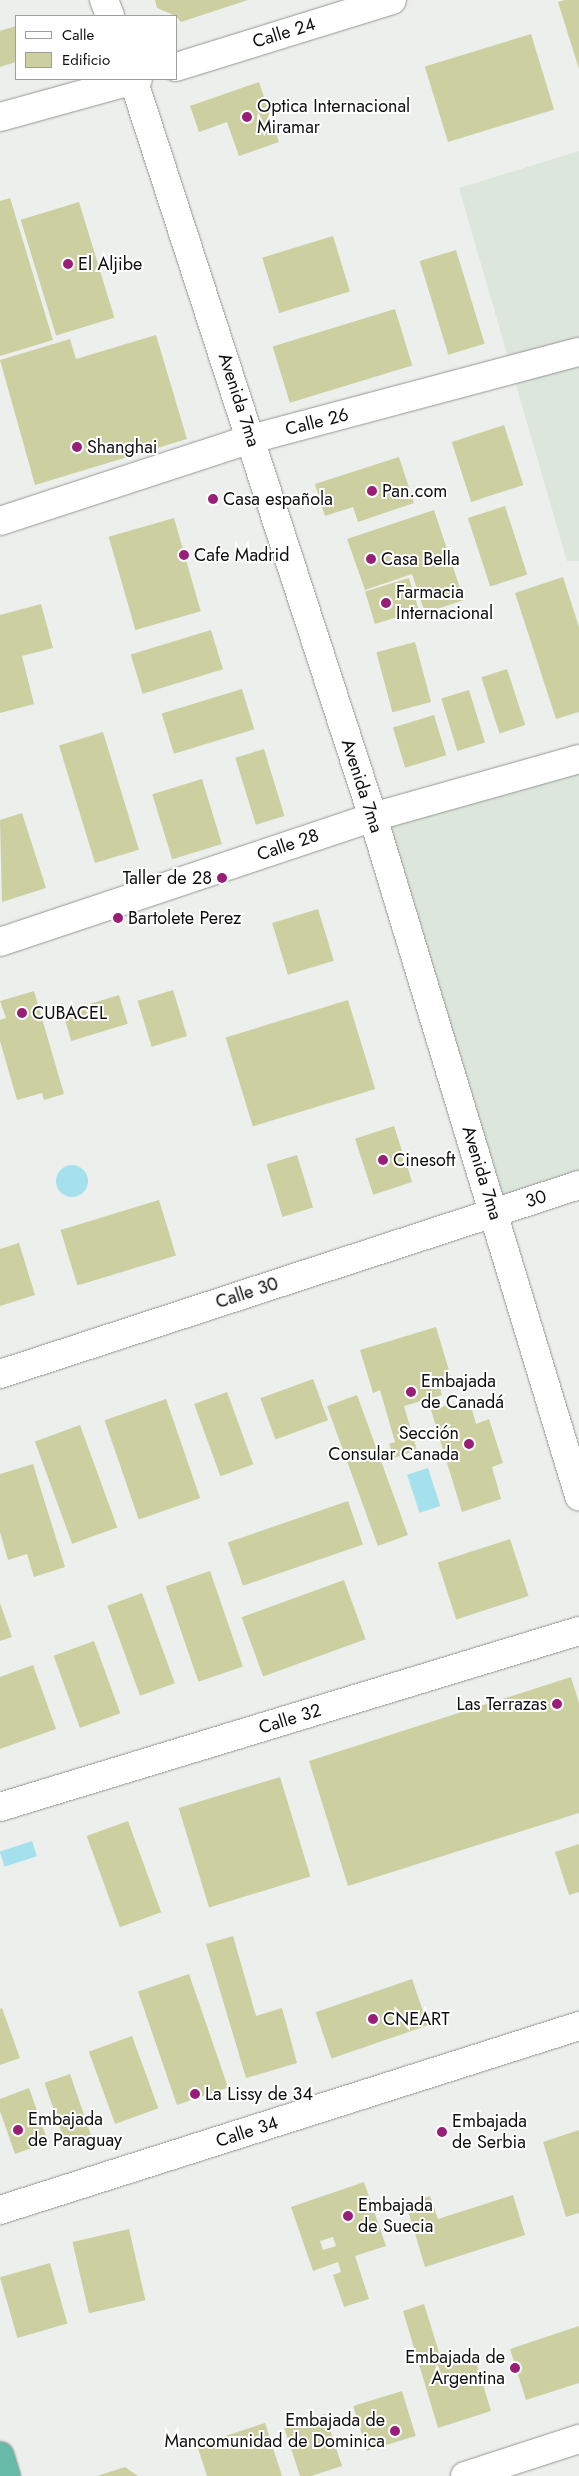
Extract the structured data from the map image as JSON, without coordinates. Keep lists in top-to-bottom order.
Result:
{
  "streets": {
    "street": [
      "Calle 24",
      "Avenida 7ma",
      "Calle 26",
      "Calle 28",
      "30",
      "Calle 30",
      "Calle 32",
      "Calle 34"
    ]
  },
  "crossings": [
    ["Avenida 7ma", "Calle 26"],
    ["Avenida 7ma", "Calle 28"],
    ["Avenida 7ma", "30"],
    ["Avenida 7ma", "Calle 30"],
    ["30", "Calle 30"]
  ],
  "places": [
    "Optica Internacional Miramar",
    "El Aljibe",
    "Shanghai",
    "Pan.com",
    "Casa española",
    "Cafe Madrid",
    "Casa Bella",
    "Farmacia Internacional",
    "Taller de 28",
    "Bartolete Perez",
    "CUBACEL",
    "Cinesoft",
    "Embajada de Canadá",
    "Sección Consular Canada",
    "Las Terrazas",
    "CNEART",
    "La Lissy de 34",
    "Embajada de Paraguay",
    "Embajada de Serbia",
    "Embajada de Suecia",
    "Embajada de Argentina",
    "Embajada de Mancomunidad de Dominica"
  ],
  "legend": ["Calle", "Edificio"]
}
